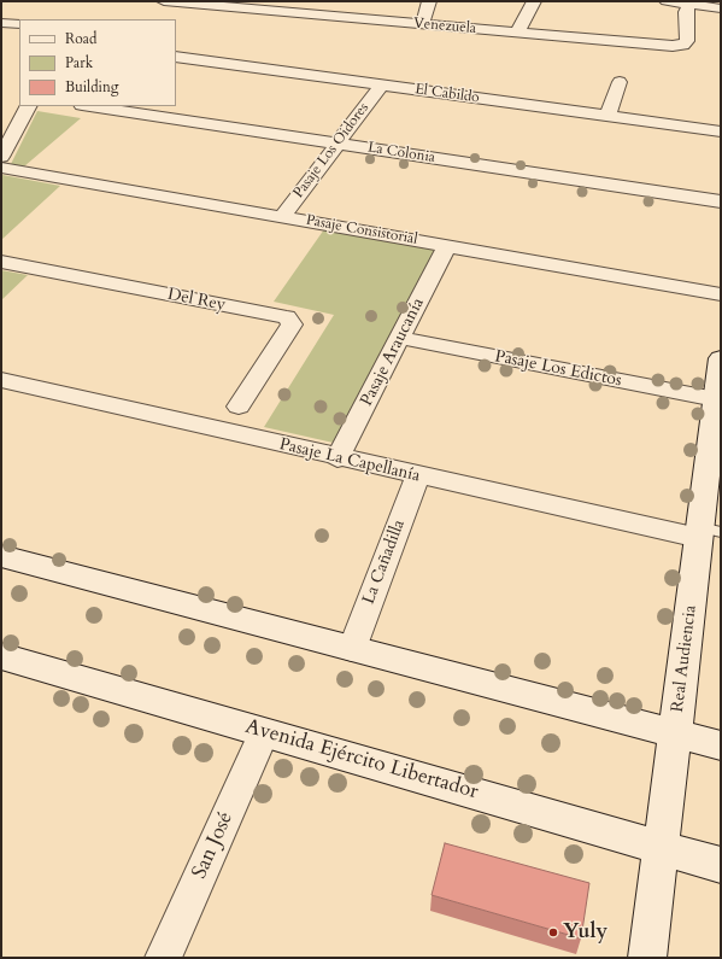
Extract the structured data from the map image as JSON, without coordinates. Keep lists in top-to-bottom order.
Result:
{
  "streets": {
    "street": [
      "Venezuela",
      "El Cabildo",
      "Pasaje Los Oidores",
      "La Colonia",
      "Pasaje Consistorial",
      "Del Rey",
      "Pasaje Araucanía",
      "Pasaje Los Edictos",
      "Pasaje La Capellanía",
      "La Cañadilla",
      "Real Audiencia",
      "Avenida Ejército Libertador",
      "San José"
    ]
  },
  "crossings": [
    ["El Cabildo", "Pasaje Los Oidores"],
    ["Pasaje Los Oidores", "La Colonia"],
    ["Pasaje Los Oidores", "Pasaje Consistorial"],
    ["Pasaje Consistorial", "Pasaje Araucanía"],
    ["Pasaje Araucanía", "Pasaje Los Edictos"],
    ["Pasaje Araucanía", "Pasaje La Capellanía"],
    ["Pasaje Los Edictos", "Real Audiencia"],
    ["Pasaje La Capellanía", "La Cañadilla"],
    ["Pasaje La Capellanía", "Real Audiencia"],
    ["Real Audiencia", "Avenida Ejército Libertador"],
    ["Avenida Ejército Libertador", "San José"]
  ],
  "places": ["Yuly"],
  "legend": ["Road", "Park", "Building"]
}
